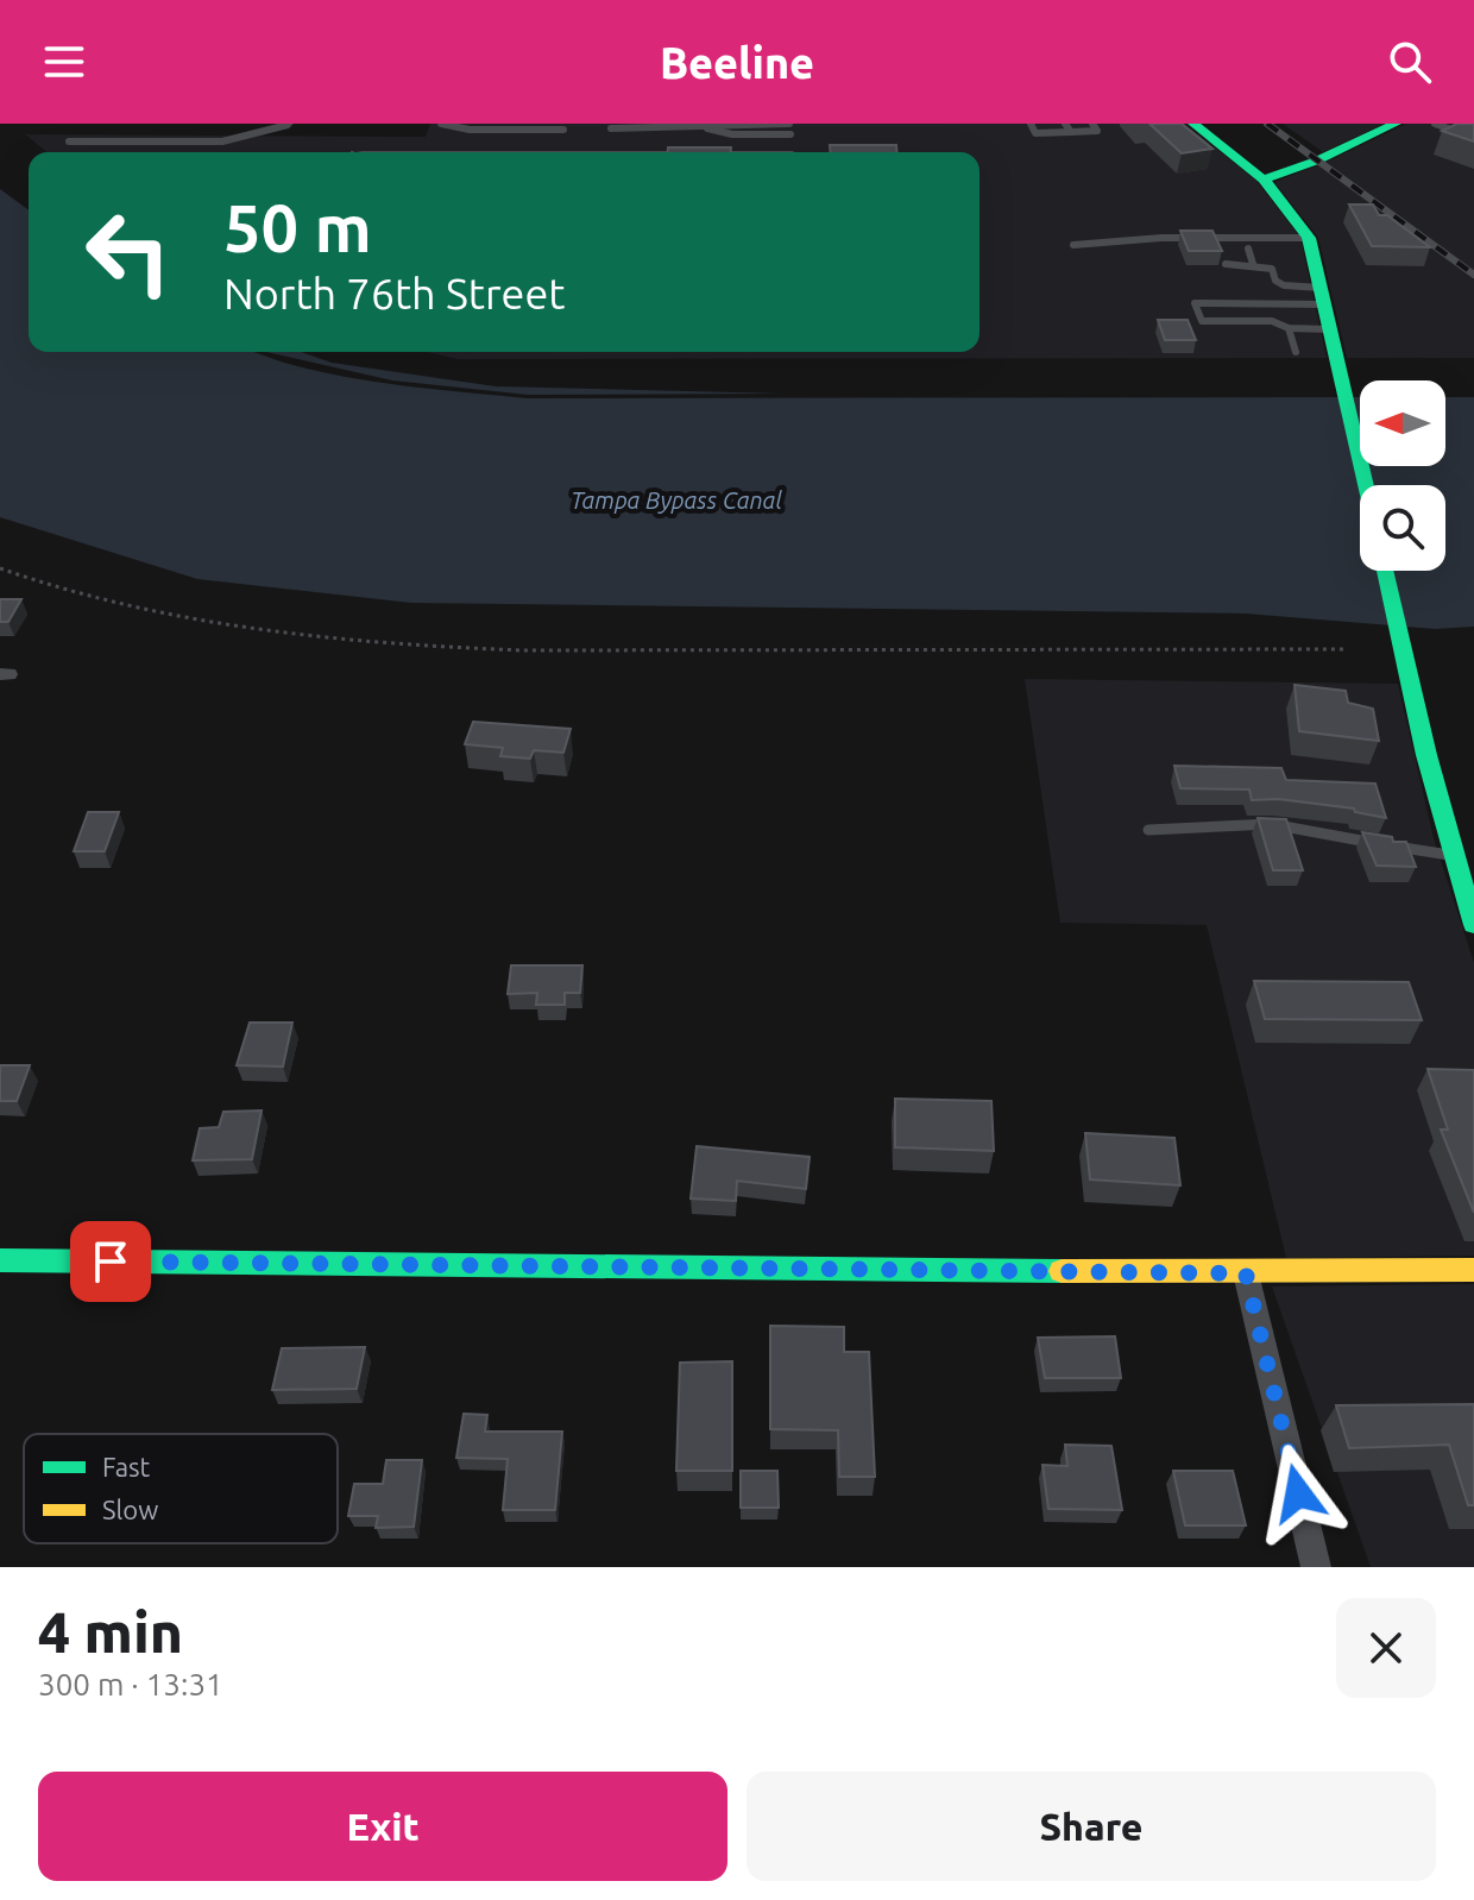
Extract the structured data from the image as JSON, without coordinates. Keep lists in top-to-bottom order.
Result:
{
  "water": ["Tampa Bypass Canal"],
  "legend": ["Fast", "Slow"],
  "north": "left",
  "page": {
    "header": "Beeline",
    "turn": ["50 m", "North 76th Street"],
    "heading": ["4 min", "300 m · 13:31"],
    "buttons": ["Exit", "Share"]
  }
}
